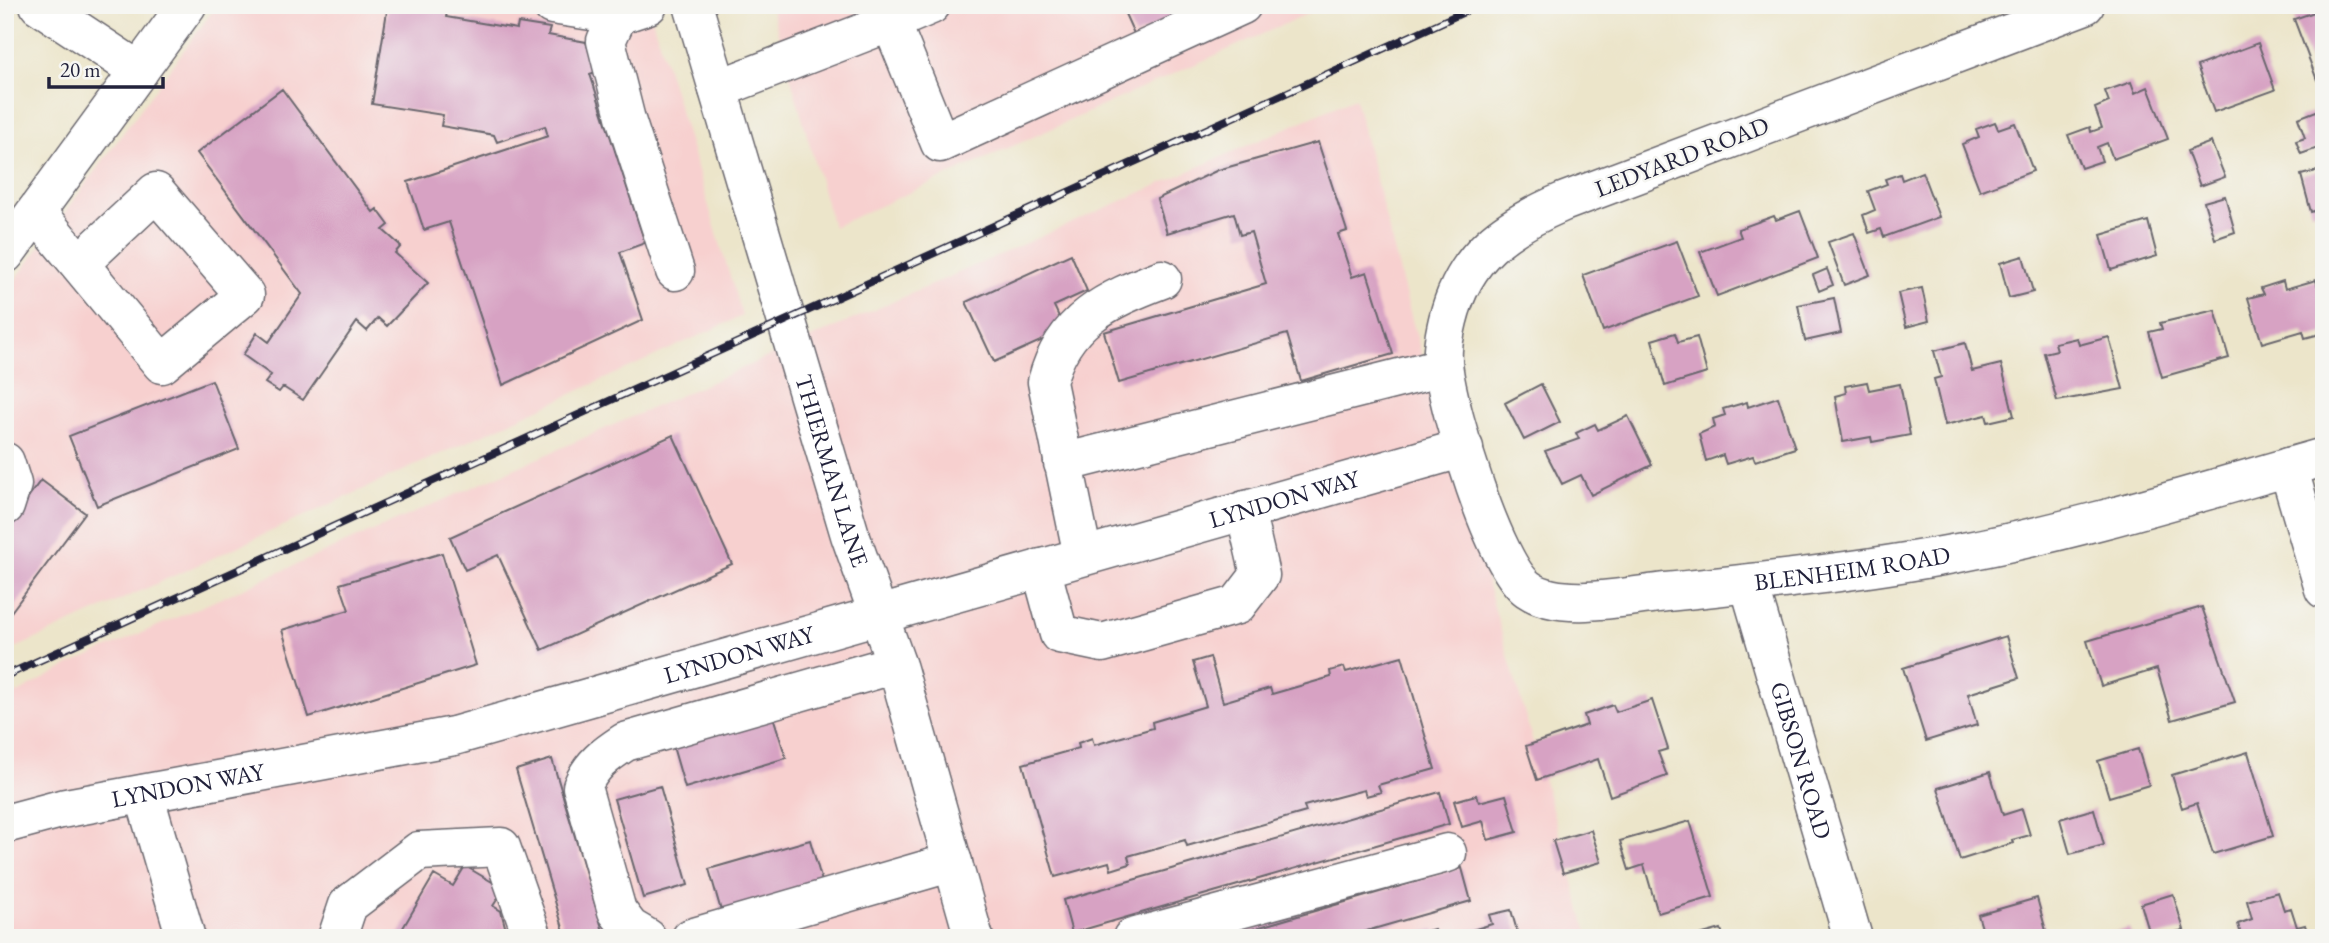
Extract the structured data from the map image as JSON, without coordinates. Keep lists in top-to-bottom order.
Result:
{
  "streets": {
    "street": [
      "LEDYARD ROAD",
      "THIERMAN LANE",
      "LYNDON WAY",
      "BLENHEIM ROAD",
      "GIBSON ROAD"
    ]
  },
  "crossings": [
    ["LEDYARD ROAD", "LYNDON WAY"],
    ["LEDYARD ROAD", "BLENHEIM ROAD"],
    ["THIERMAN LANE", "LYNDON WAY"],
    ["LYNDON WAY", "BLENHEIM ROAD"],
    ["BLENHEIM ROAD", "GIBSON ROAD"]
  ],
  "scale_bar": "20 m"
}
